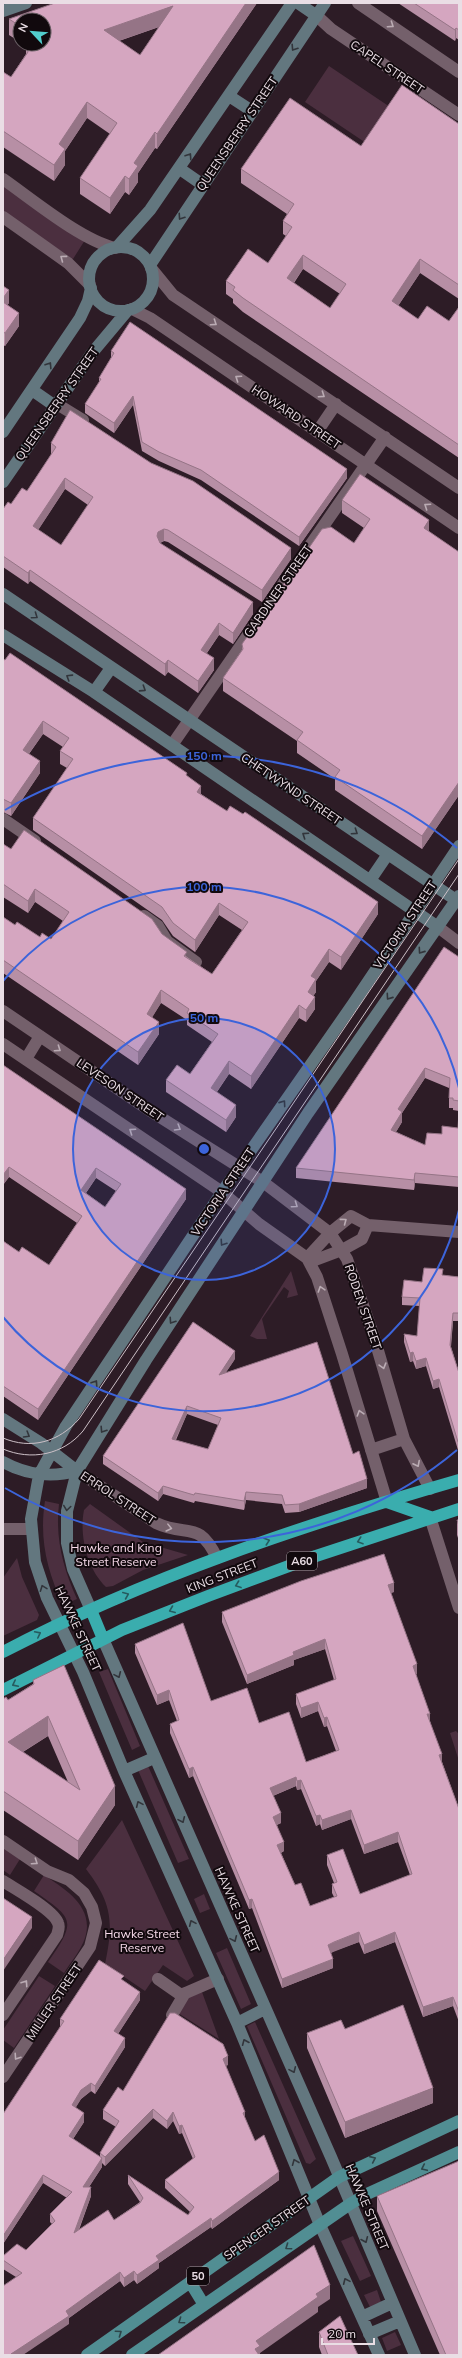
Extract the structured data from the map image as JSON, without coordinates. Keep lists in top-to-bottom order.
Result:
{
  "streets": {
    "highway": ["A60", "KING STREET", "HAWKE STREET"],
    "main road": ["SPENCER STREET", "50"],
    "street": [
      "CAPEL STREET",
      "QUEENSBERRY STREET",
      "HOWARD STREET",
      "GARDINER STREET",
      "CHETWYND STREET",
      "VICTORIA STREET",
      "LEVESON STREET",
      "RODEN STREET",
      "ERROL STREET",
      "MILLER STREET"
    ]
  },
  "crossings": [
    ["CAPEL STREET", "QUEENSBERRY STREET"],
    ["QUEENSBERRY STREET", "HOWARD STREET"],
    ["HOWARD STREET", "GARDINER STREET"],
    ["GARDINER STREET", "CHETWYND STREET"],
    ["CHETWYND STREET", "VICTORIA STREET"],
    ["VICTORIA STREET", "LEVESON STREET"],
    ["VICTORIA STREET", "RODEN STREET"],
    ["VICTORIA STREET", "ERROL STREET"],
    ["VICTORIA STREET", "HAWKE STREET"],
    ["LEVESON STREET", "RODEN STREET"],
    ["RODEN STREET", "KING STREET"],
    ["ERROL STREET", "KING STREET"],
    ["ERROL STREET", "HAWKE STREET"],
    ["KING STREET", "HAWKE STREET"],
    ["HAWKE STREET", "SPENCER STREET"],
    ["HAWKE STREET", "50"]
  ],
  "one_way": ["ERROL STREET"],
  "parks": ["Hawke and King Street Reserve", "Hawke Street Reserve"],
  "scale_bar": "20 m",
  "north": "top left",
  "rings": ["150 m", "100 m", "50 m"]
}
